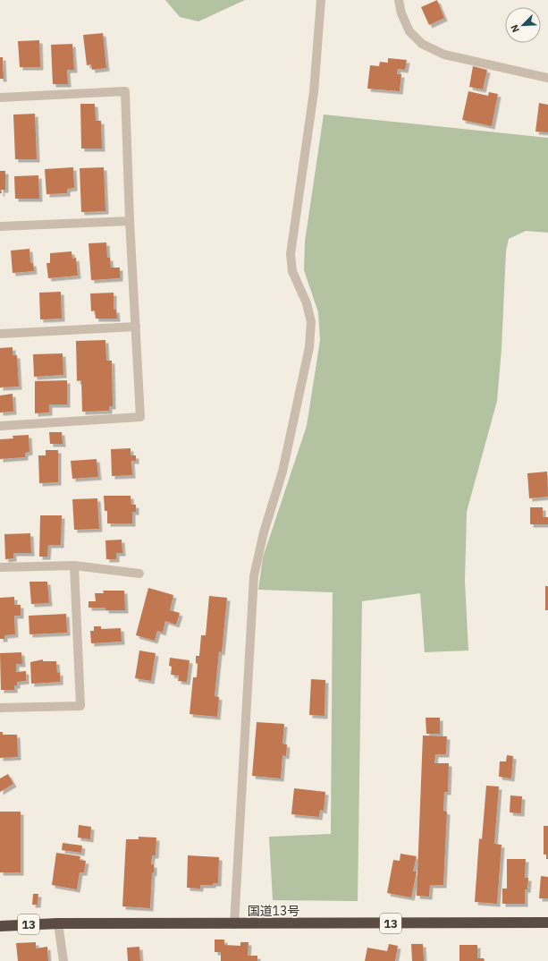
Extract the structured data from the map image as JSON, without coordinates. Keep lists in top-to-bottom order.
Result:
{
  "streets": {
    "highway": ["国道13号", "13"]
  },
  "north": "bottom left"
}
